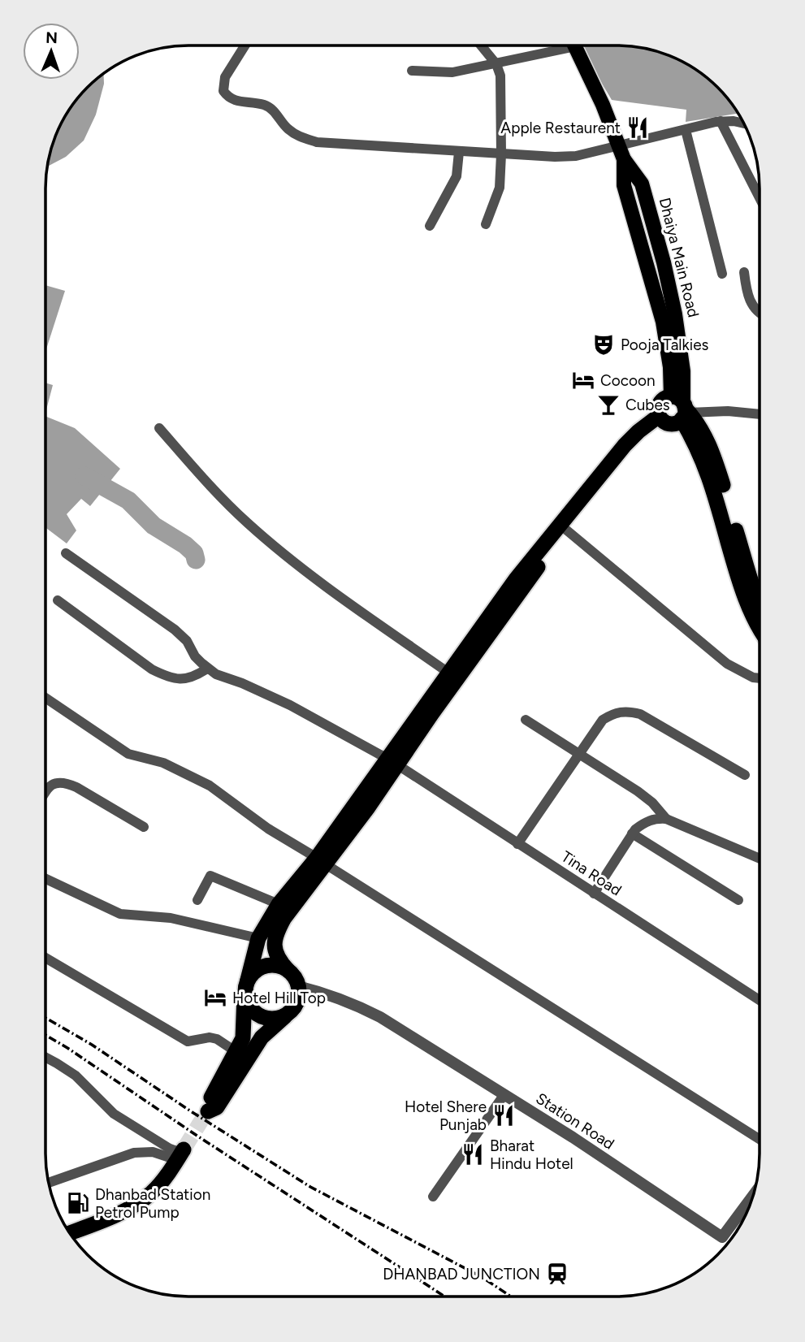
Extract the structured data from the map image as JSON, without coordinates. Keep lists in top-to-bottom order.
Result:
{
  "streets": {
    "highway": ["Dhaiya Main Road"],
    "street": ["Tina Road", "Station Road"]
  },
  "places": {
    "restaurant": ["Apple Restaurent", "Hotel Shere Punjab", "Bharat Hindu Hotel"],
    "theatre": ["Pooja Talkies"],
    "hotel": ["Cocoon", "Hotel Hill Top"],
    "bar": ["Cubes"],
    "fuel station": ["Dhanbad Station Petrol Pump"],
    "station": ["DHANBAD JUNCTION"]
  },
  "north": "top"
}
